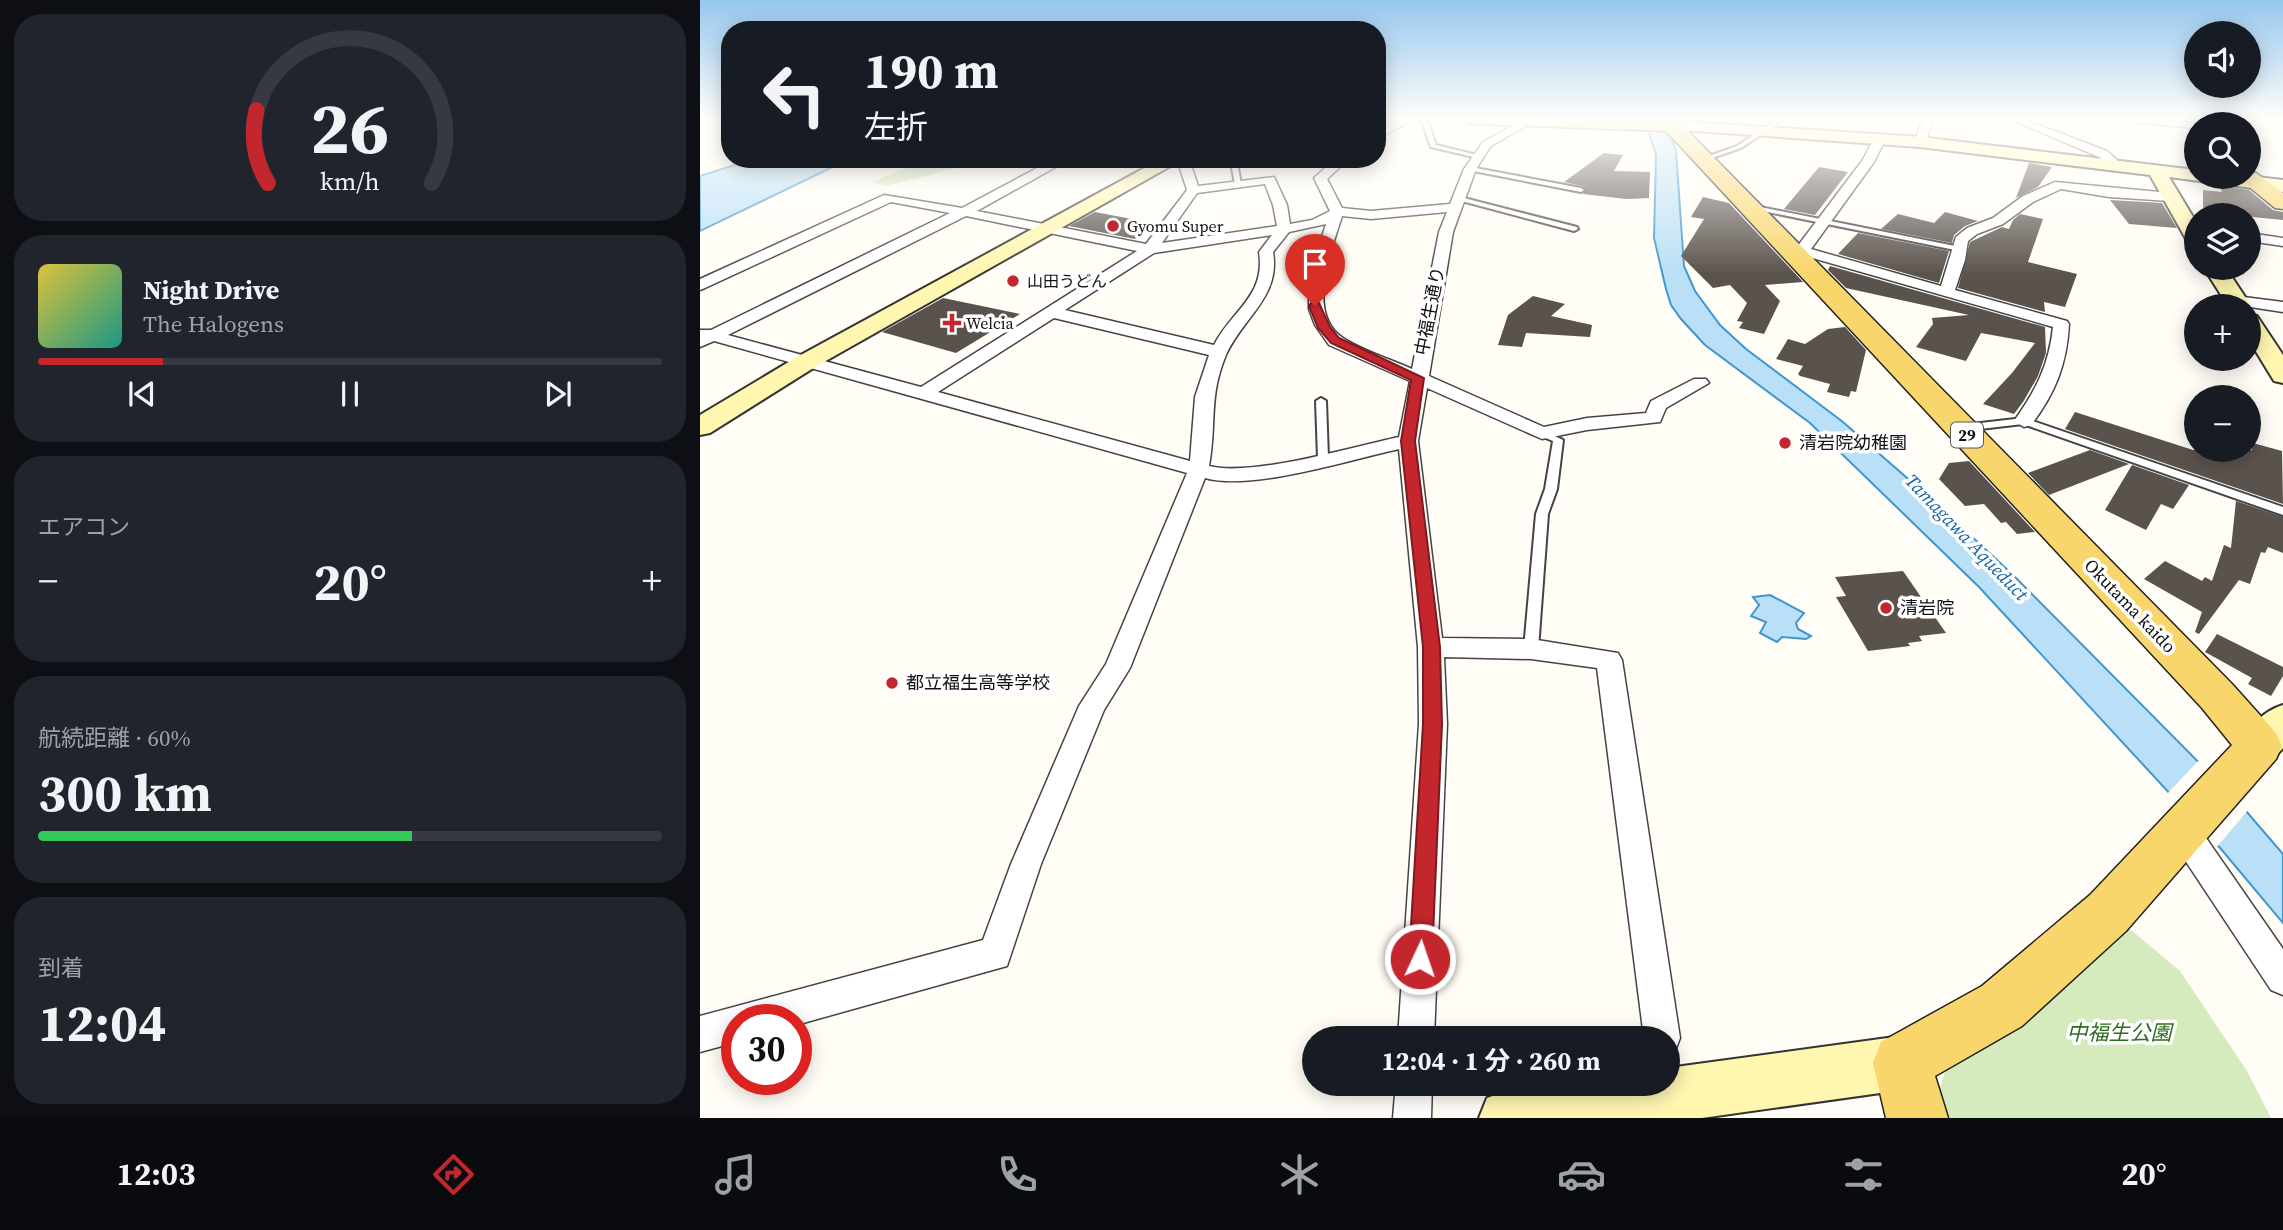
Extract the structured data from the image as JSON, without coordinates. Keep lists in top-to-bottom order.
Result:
{
  "streets": {
    "main road": ["29", "Okutama kaido"],
    "street": ["中福生通り"]
  },
  "water": ["Tamagawa Aqueduct"],
  "parks": ["中福生公園"],
  "places": {
    "other": [
      "Gyomu Super",
      "山田うどん",
      "清岩院幼稚園",
      "清岩院",
      "都立福生高等学校"
    ],
    "health": ["Welcia"]
  },
  "page": {
    "map_buttons": ["+", "−"],
    "turn": ["190 m", "左折"],
    "song": ["Night Drive", "The Halogens"],
    "tile": [
      "エアコン",
      ["航続距離 · 60%", "300 km"],
      ["到着", "12:04"]
    ],
    "heat": ["−", "20°", "+"],
    "limit": "30",
    "trip": "12:04 · 1 分 · 260 m",
    "tabs": ["12:03", "20°"],
    "gauge": ["26", "km/h"]
  }
}
